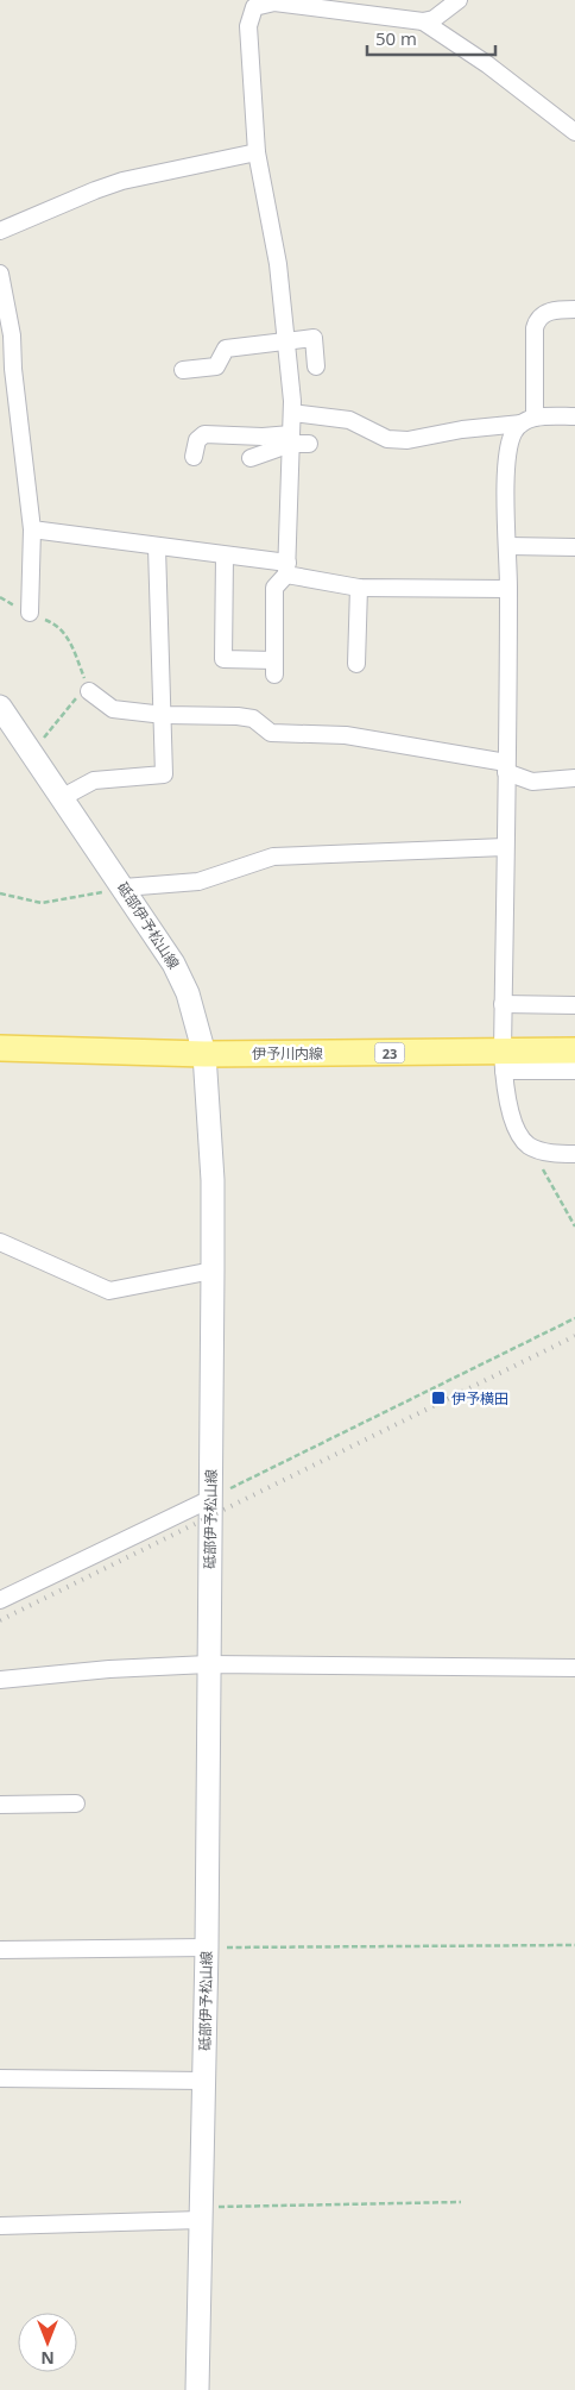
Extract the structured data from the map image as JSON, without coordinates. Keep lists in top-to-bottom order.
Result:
{
  "streets": {
    "main road": ["砥部伊予松山線", "伊予川内線", "23"]
  },
  "crossings": [
    ["砥部伊予松山線", "伊予川内線"]
  ],
  "places": {
    "transit": ["伊予横田"]
  },
  "scale_bar": "50 m",
  "north": "bottom"
}
